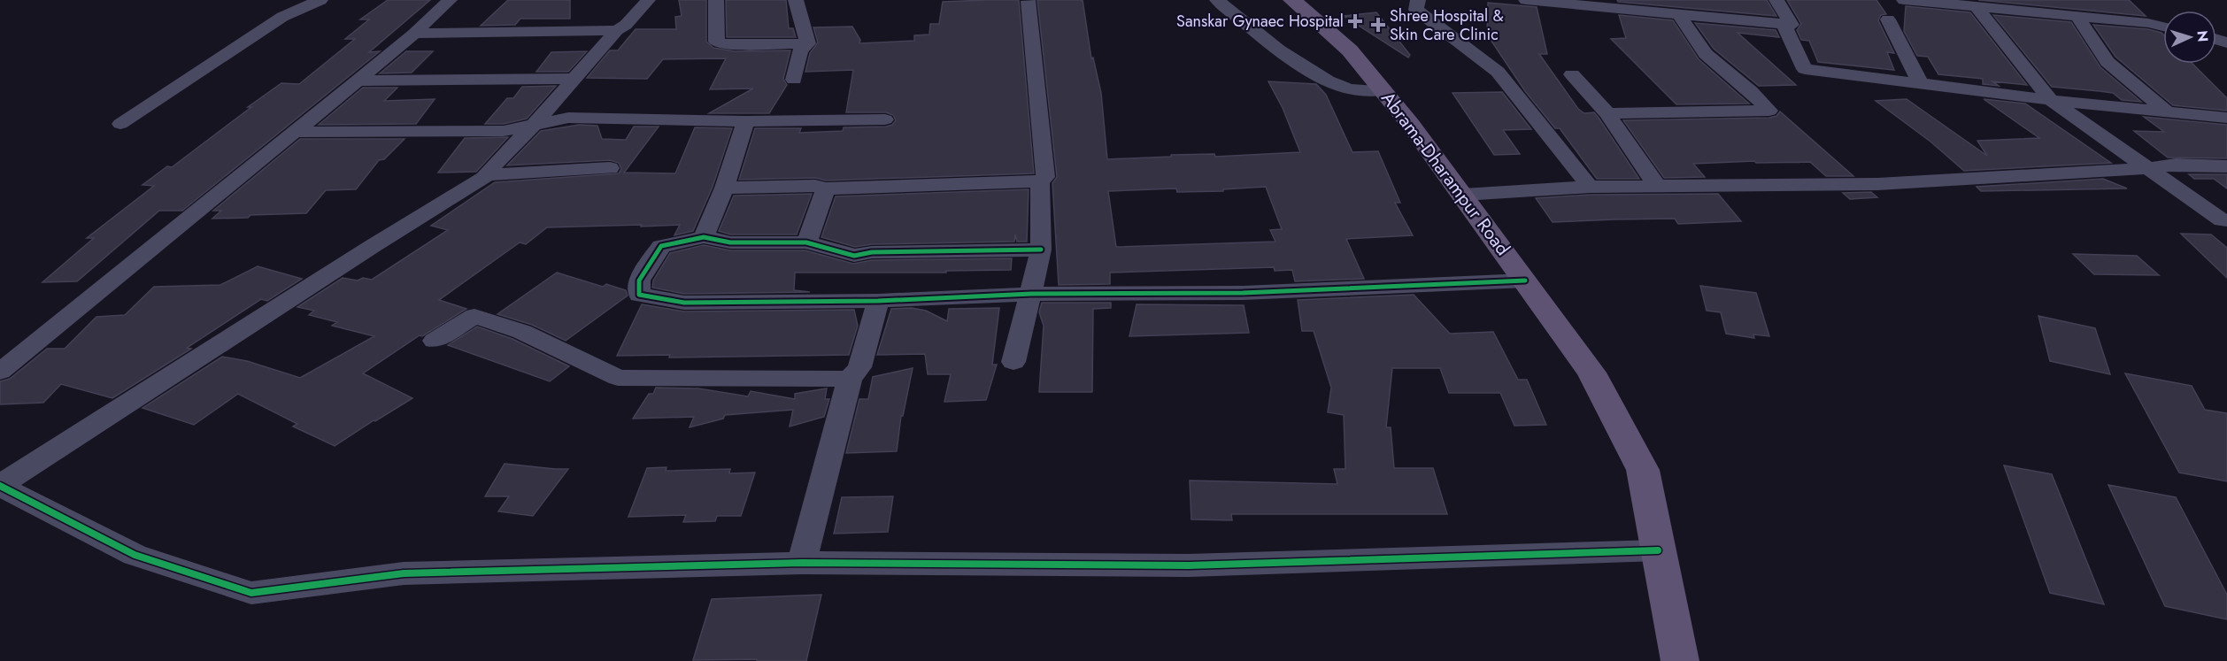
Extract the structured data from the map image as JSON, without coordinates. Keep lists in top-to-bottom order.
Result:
{
  "streets": {
    "main road": ["Abrama-Dharampur Road"]
  },
  "places": {
    "health": ["Sanskar Gynaec Hospital", "Shree Hospital & Skin Care Clinic"]
  },
  "north": "right"
}
